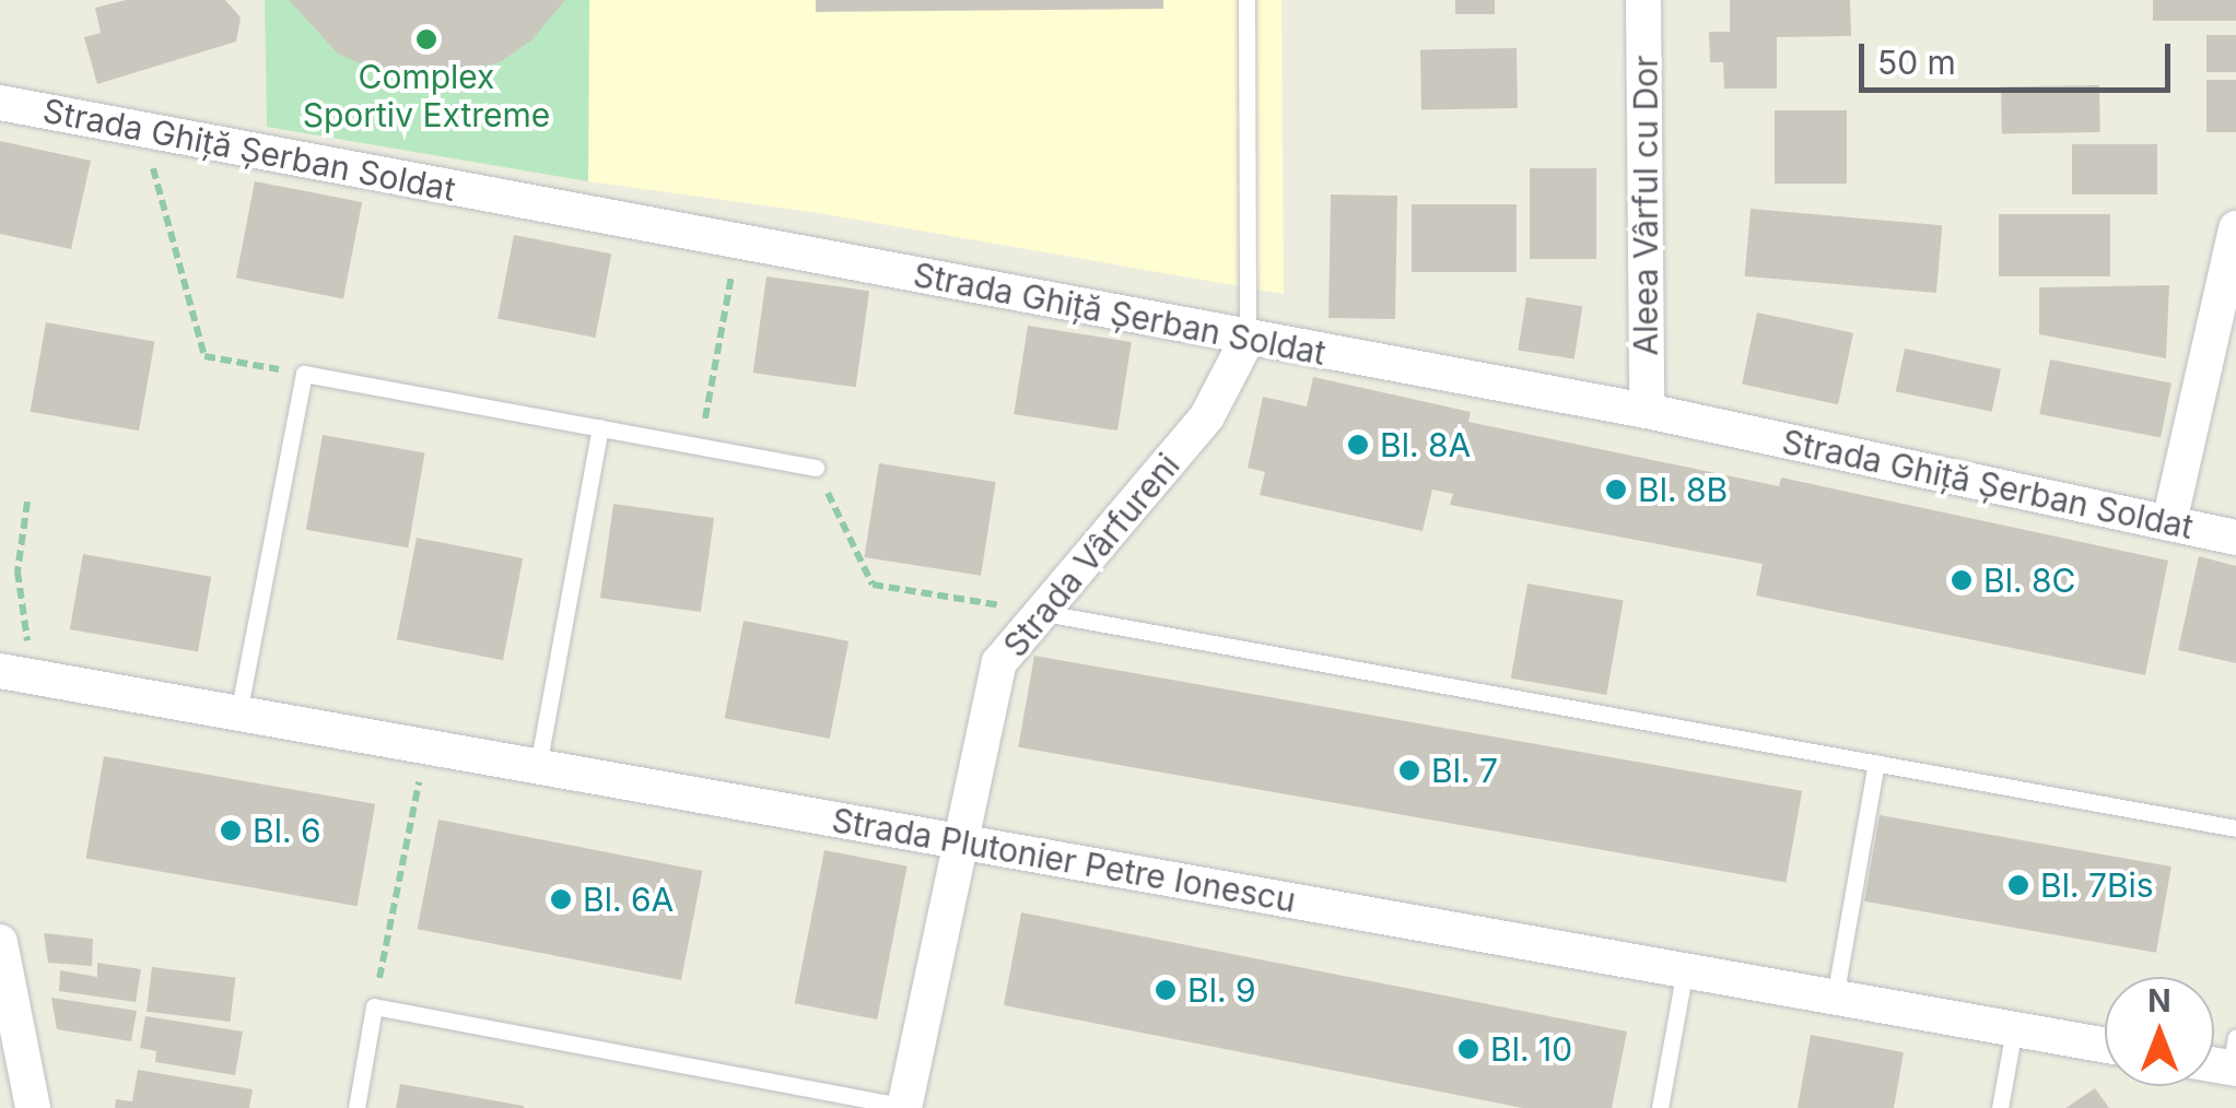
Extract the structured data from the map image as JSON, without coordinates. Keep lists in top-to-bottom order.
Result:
{
  "streets": {
    "street": [
      "Strada Ghiță Șerban Soldat",
      "Aleea Vârful cu Dor",
      "Strada Vârfureni",
      "Strada Plutonier Petre Ionescu"
    ]
  },
  "crossings": [
    ["Strada Ghiță Șerban Soldat", "Aleea Vârful cu Dor"],
    ["Strada Ghiță Șerban Soldat", "Strada Vârfureni"],
    ["Strada Vârfureni", "Strada Plutonier Petre Ionescu"]
  ],
  "places": [
    "Complex Sportiv Extreme",
    "Bl. 8A",
    "Bl. 8B",
    "Bl. 8C",
    "Bl. 7",
    "Bl. 6",
    "Bl. 7Bis",
    "Bl. 6A",
    "Bl. 9",
    "Bl. 10"
  ],
  "scale_bar": "50 m",
  "north": "top"
}
